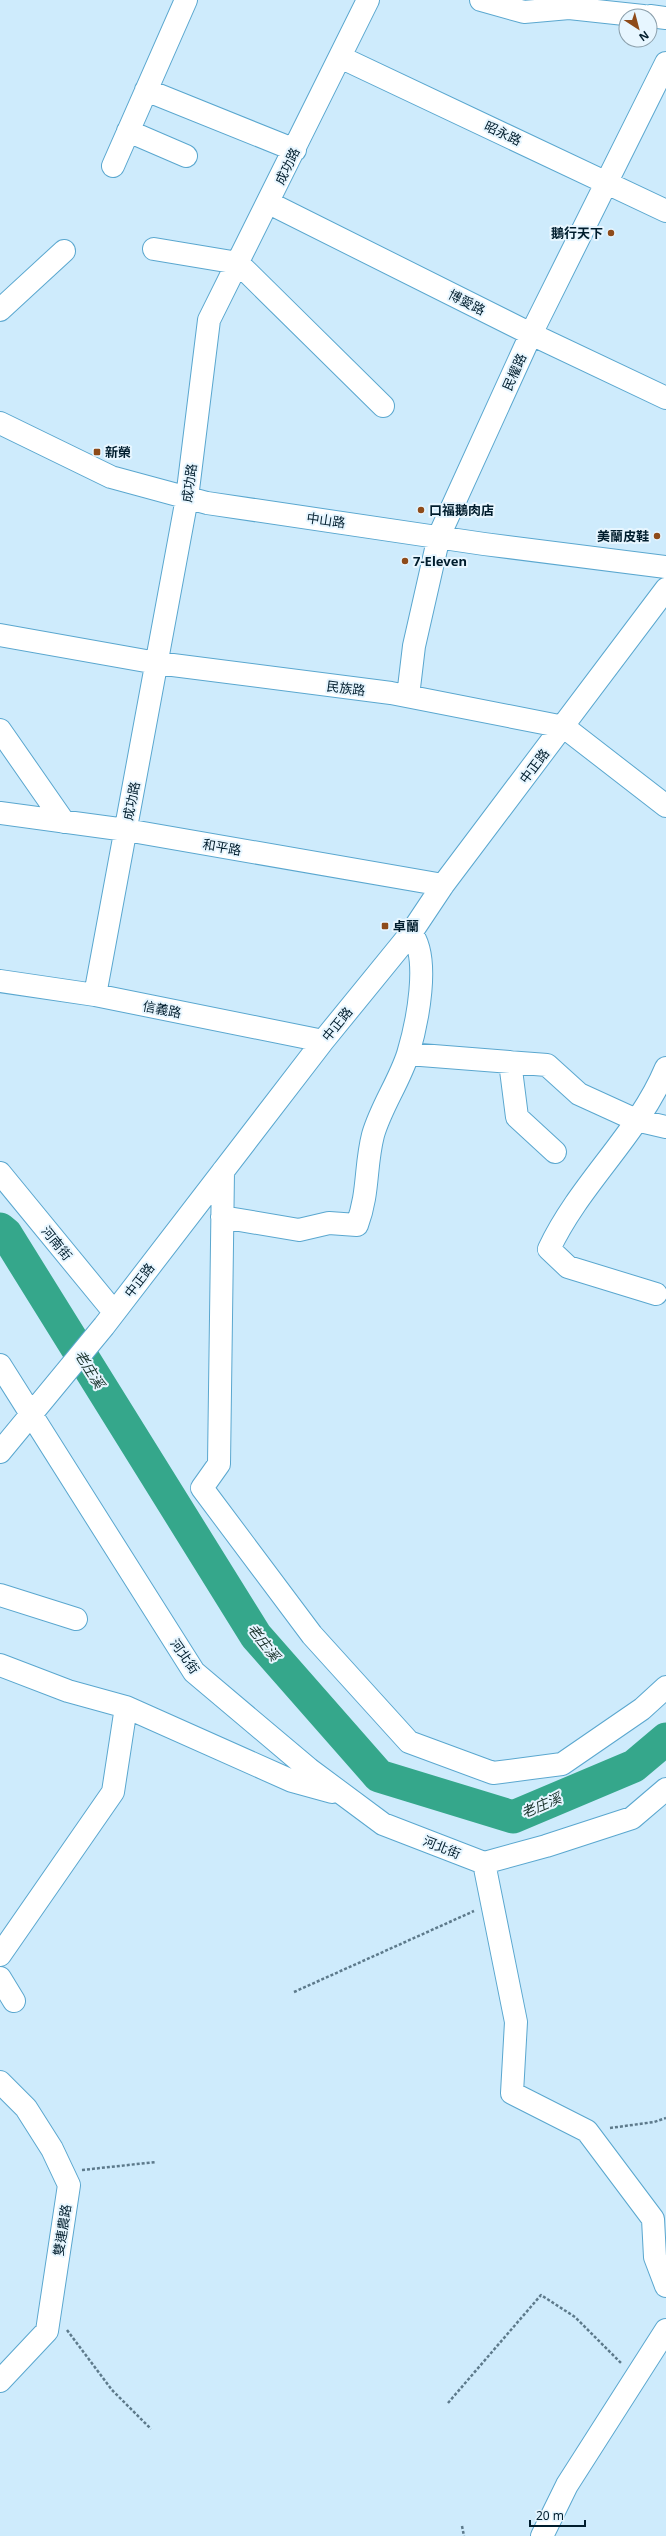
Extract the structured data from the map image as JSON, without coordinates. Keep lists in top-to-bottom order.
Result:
{
  "streets": {
    "street": [
      "昭永路",
      "成功路",
      "博愛路",
      "民權路",
      "中山路",
      "民族路",
      "中正路",
      "和平路",
      "信義路",
      "河南街",
      "河北街",
      "雙連農路"
    ]
  },
  "crossings": [
    ["昭永路", "成功路"],
    ["昭永路", "民權路"],
    ["成功路", "博愛路"],
    ["成功路", "中山路"],
    ["成功路", "民族路"],
    ["成功路", "和平路"],
    ["成功路", "信義路"],
    ["博愛路", "民權路"],
    ["民權路", "中山路"],
    ["民權路", "民族路"],
    ["民族路", "中正路"],
    ["中正路", "和平路"],
    ["中正路", "信義路"],
    ["中正路", "河南街"],
    ["中正路", "河北街"]
  ],
  "water": ["老庄溪"],
  "places": {
    "other": [
      "鵝行天下",
      "口福鵝肉店",
      "美蘭皮鞋",
      "7-Eleven"
    ],
    "transit": ["新榮", "卓蘭"]
  },
  "scale_bar": "20 m",
  "north": "bottom right"
}
